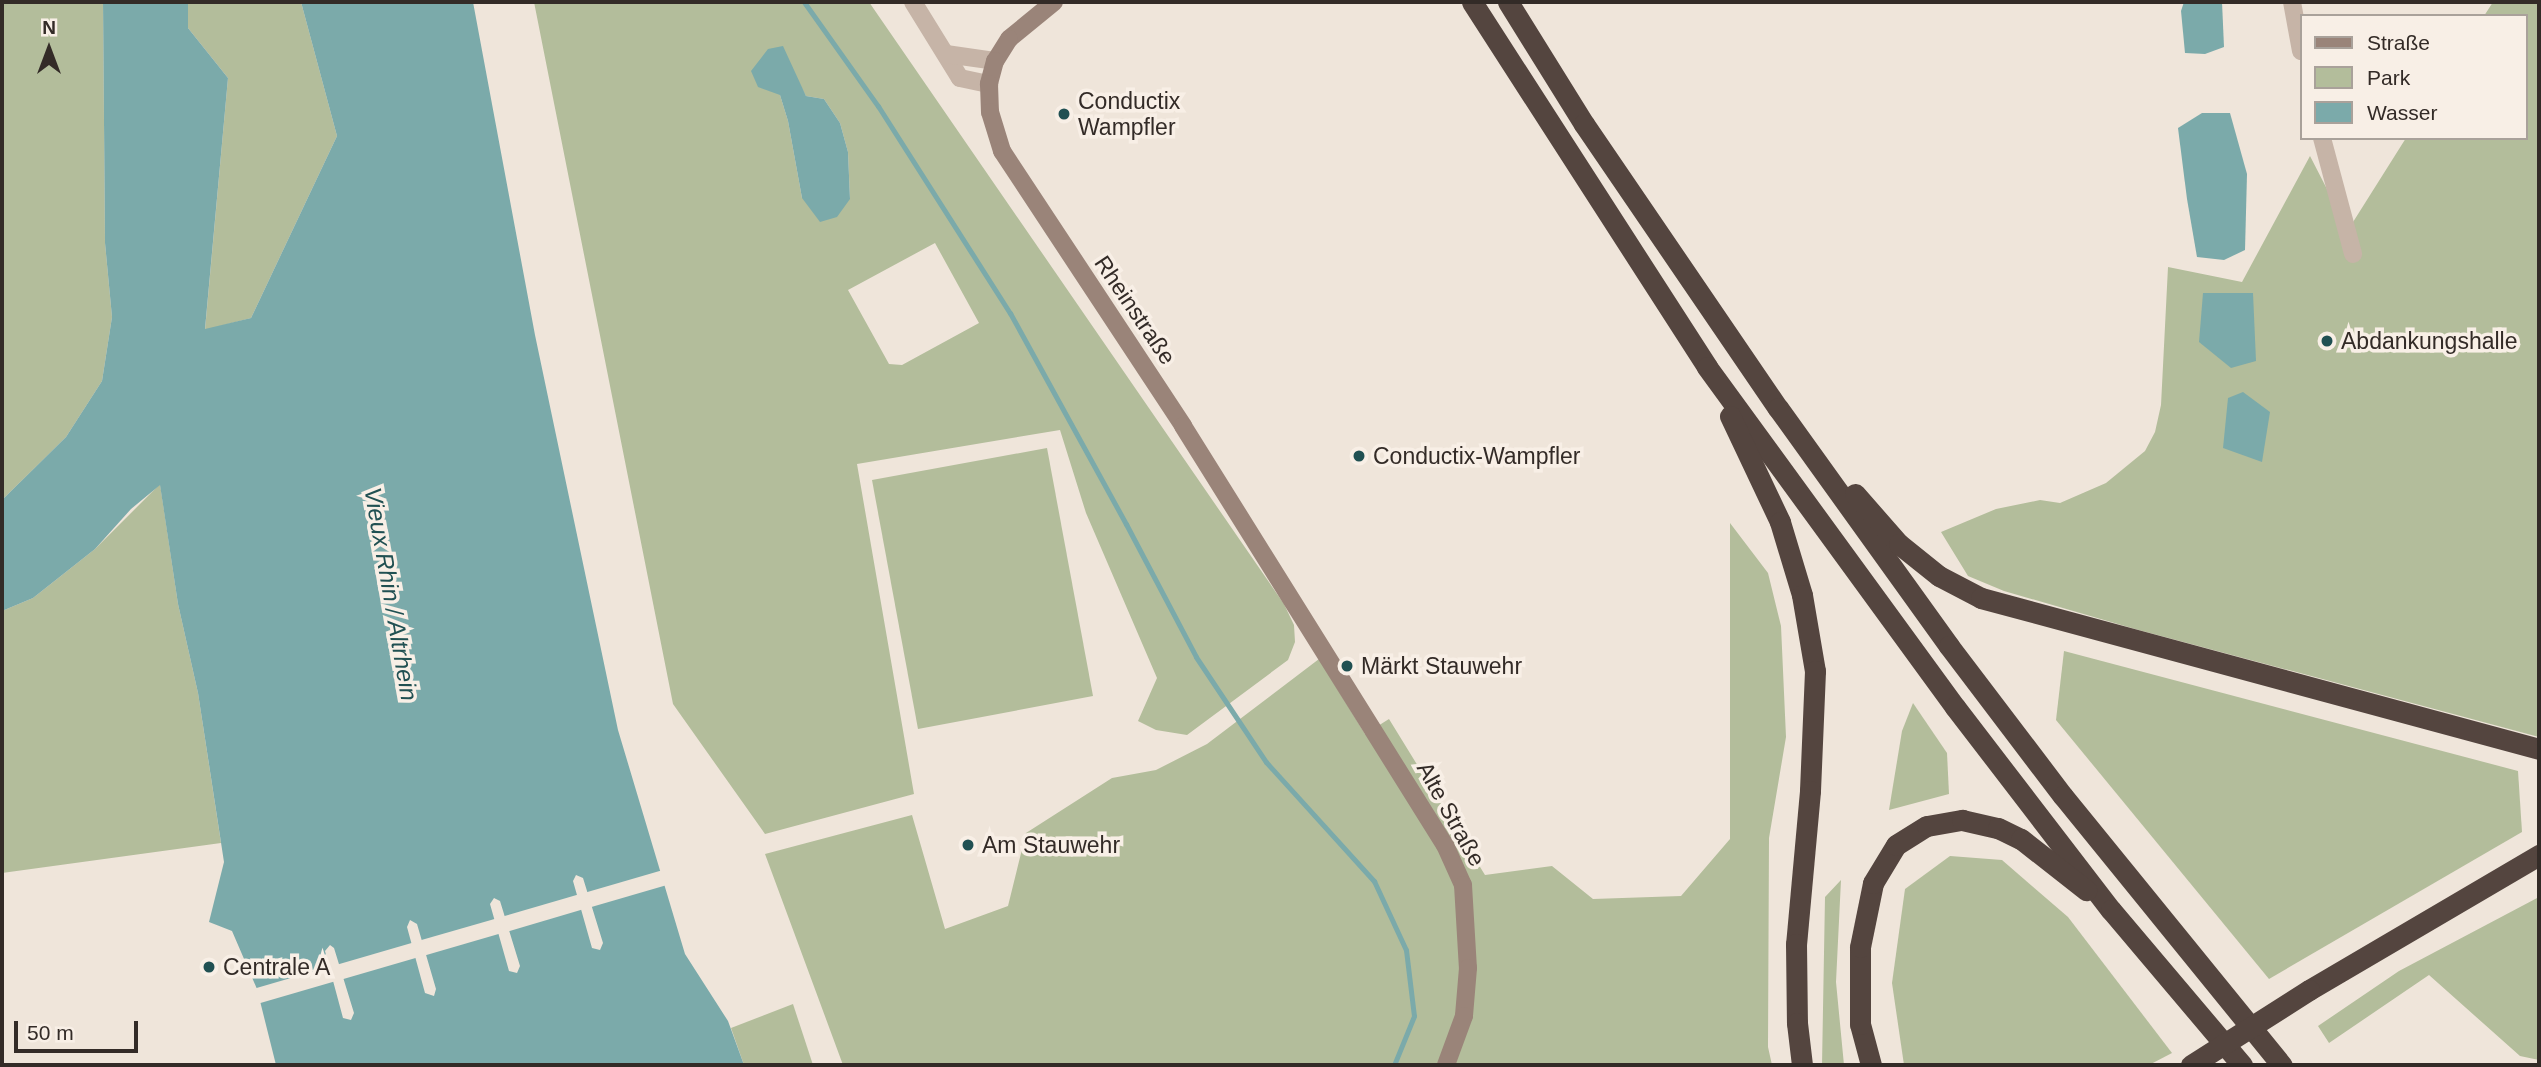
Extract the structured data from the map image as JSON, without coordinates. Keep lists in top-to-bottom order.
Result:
{
  "streets": {
    "street": ["Rheinstraße", "Alte Straße"]
  },
  "crossings": [
    ["Rheinstraße", "Alte Straße"]
  ],
  "water": ["Vieux Rhin / Altrhein"],
  "places": [
    "Conductix Wampfler",
    "Abdankungshalle",
    "Conductix-Wampfler",
    "Märkt Stauwehr",
    "Am Stauwehr",
    "Centrale A"
  ],
  "legend": ["Straße", "Park", "Wasser"],
  "scale_bar": "50 m",
  "north": "top"
}
